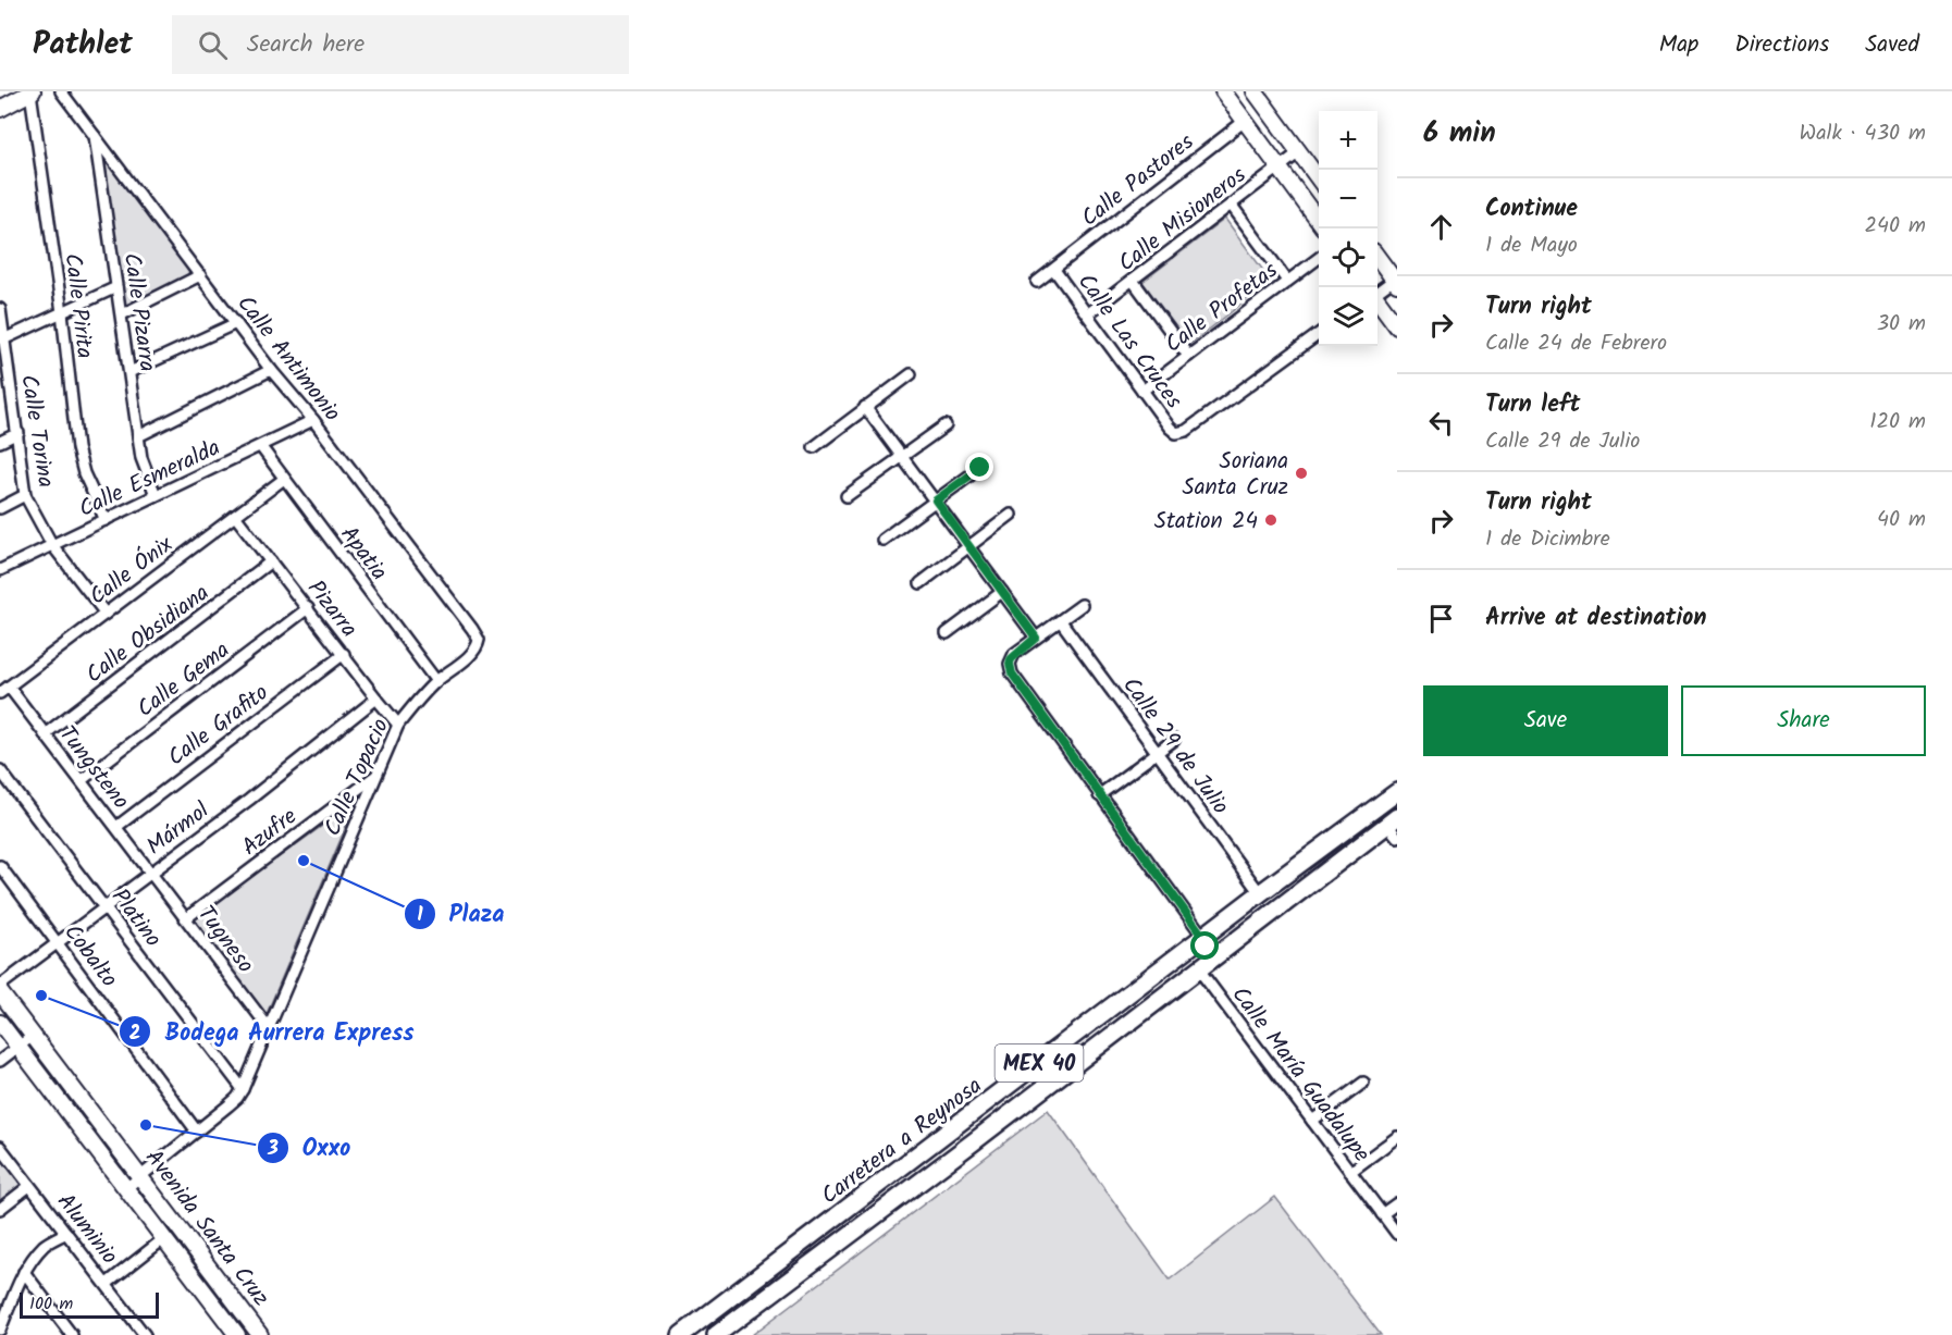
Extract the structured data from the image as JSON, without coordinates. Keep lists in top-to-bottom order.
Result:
{
  "streets": {
    "main road": ["MEX 40", "Carretera a Reynosa"],
    "street": [
      "Calle Pastores",
      "Calle Misioneros",
      "Calle Pirita",
      "Calle Profetas",
      "Calle Pizarra",
      "Calle Las Cruces",
      "Calle Antimonio",
      "Calle Torina",
      "Calle Esmeralda",
      "Apatia",
      "Calle Ónix",
      "Pizarra",
      "Calle Obsidiana",
      "Calle Gema",
      "Calle Grafito",
      "Calle 29 de Julio",
      "Tungsteno",
      "Calle Topacio",
      "Mármol",
      "Azufre",
      "Platino",
      "Tugneso",
      "Cobalto",
      "Calle María Guadalupe",
      "Avenida Santa Cruz",
      "Aluminio"
    ]
  },
  "crossings": [
    ["Calle Pastores", "Calle Las Cruces"],
    ["Calle Misioneros", "Calle Las Cruces"],
    ["Calle Pirita", "Calle Esmeralda"],
    ["Calle Profetas", "Calle Las Cruces"],
    ["Calle Pizarra", "Calle Antimonio"],
    ["Calle Pizarra", "Calle Esmeralda"],
    ["Calle Antimonio", "Calle Esmeralda"],
    ["Calle Antimonio", "Calle Topacio"],
    ["Calle Torina", "Calle Esmeralda"],
    ["Calle Torina", "Calle Ónix"],
    ["Calle Esmeralda", "Apatia"],
    ["Apatia", "Calle Ónix"],
    ["Apatia", "Calle Topacio"],
    ["Calle Ónix", "Pizarra"],
    ["Calle Ónix", "Tungsteno"],
    ["Pizarra", "Calle Obsidiana"],
    ["Pizarra", "Calle Gema"],
    ["Pizarra", "Calle Grafito"],
    ["Pizarra", "Calle Topacio"],
    ["Pizarra", "Mármol"],
    ["Calle Obsidiana", "Tungsteno"],
    ["Calle Gema", "Tungsteno"],
    ["Calle Grafito", "Tungsteno"],
    ["Calle 29 de Julio", "Carretera a Reynosa"],
    ["Tungsteno", "Mármol"],
    ["Tungsteno", "Tugneso"],
    ["Calle Topacio", "Azufre"],
    ["Calle Topacio", "Platino"],
    ["Calle Topacio", "Tugneso"],
    ["Calle Topacio", "Cobalto"],
    ["Calle Topacio", "Avenida Santa Cruz"],
    ["Mármol", "Platino"],
    ["Mármol", "Tugneso"],
    ["Mármol", "Cobalto"],
    ["Azufre", "Tugneso"],
    ["Calle María Guadalupe", "Carretera a Reynosa"]
  ],
  "places": [
    "Soriana Santa Cruz",
    "Station 24",
    "Plaza",
    "Bodega Aurrera Express",
    "Oxxo"
  ],
  "scale_bar": "100 m",
  "page": {
    "header": "Pathlet",
    "search": "Search here",
    "nav": ["Map", "Directions", "Saved"],
    "heading": ["6 min", "Walk · 430 m"],
    "map_buttons": ["+", "−"],
    "list": [
      ["Continue", "1 de Mayo", "240 m"],
      ["Turn right", "Calle 24 de Febrero", "30 m"],
      ["Turn left", "Calle 29 de Julio", "120 m"],
      ["Turn right", "1 de Dicimbre", "40 m"],
      "Arrive at destination"
    ],
    "buttons": ["Save", "Share"],
    "scale": "100 m"
  }
}
